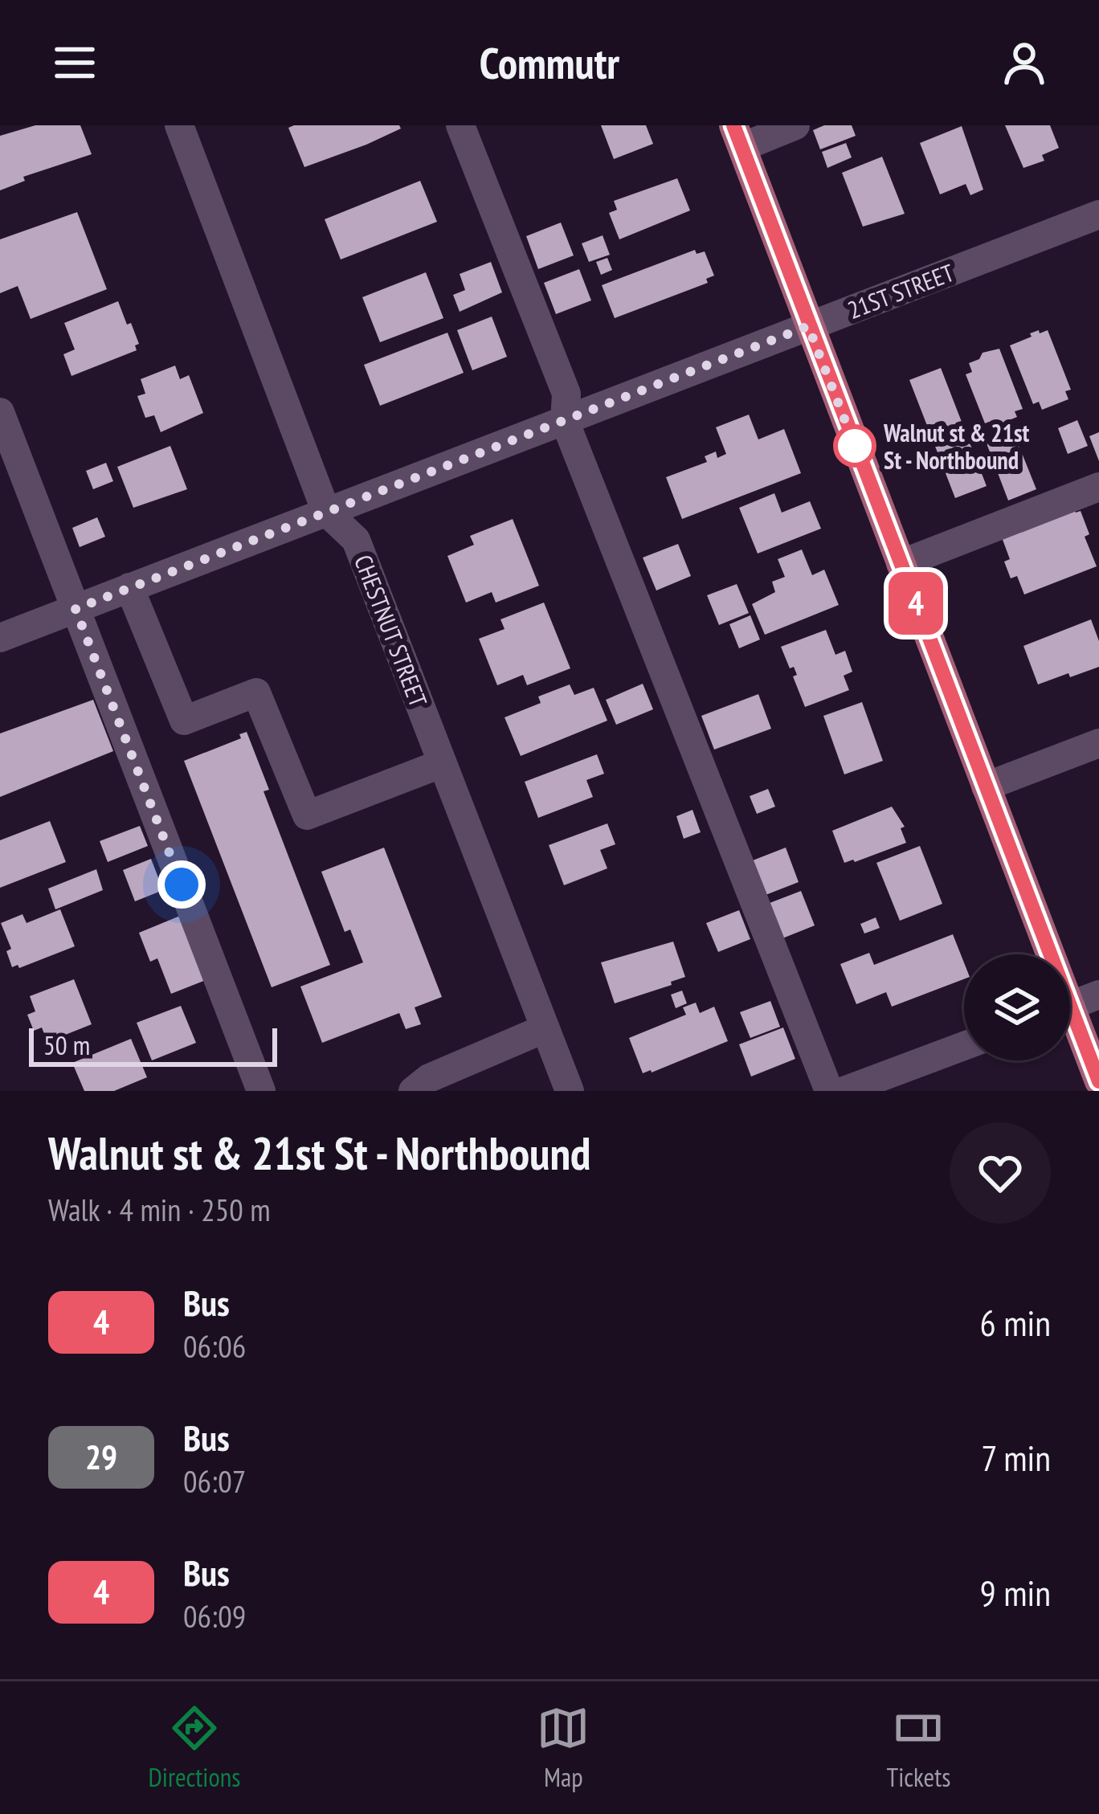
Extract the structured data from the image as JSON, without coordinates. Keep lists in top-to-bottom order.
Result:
{
  "streets": {
    "street": ["21ST STREET", "CHESTNUT STREET"]
  },
  "crossings": [
    ["21ST STREET", "CHESTNUT STREET"]
  ],
  "places": ["Walnut st & 21st St - Northbound"],
  "lines": ["bus line 4"],
  "scale_bar": "50 m",
  "page": {
    "header": "Commutr",
    "on_map": "4",
    "scale": "50 m",
    "heading": ["Walnut st & 21st St - Northbound", "Walk · 4 min · 250 m"],
    "list": [
      {
        "mark": "4",
        "name": "Bus",
        "note": "06:06",
        "value": "6 min"
      },
      {
        "mark": "29",
        "name": "Bus",
        "note": "06:07",
        "value": "7 min"
      },
      {
        "mark": "4",
        "name": "Bus",
        "note": "06:09",
        "value": "9 min"
      }
    ],
    "tabs": ["Directions", "Map", "Tickets"]
  }
}
